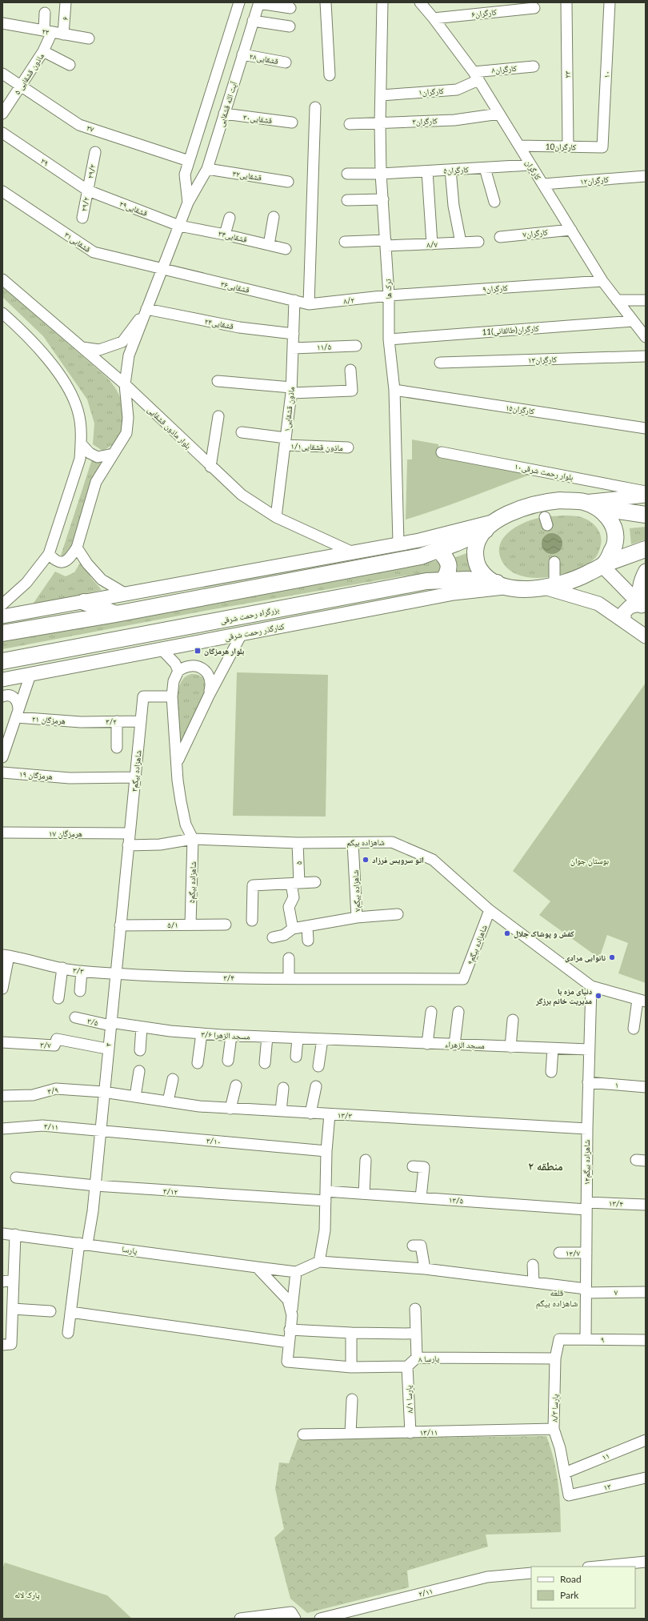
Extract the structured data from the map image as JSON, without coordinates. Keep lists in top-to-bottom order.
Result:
{
  "streets": {
    "highway": ["بزرگراه رحمت شرقی"],
    "main road": ["کنارگذر رحمت شرقی"],
    "street": [
      "۶کارگران",
      "۶",
      "۲۲",
      "قشقایی۲۸",
      "کارگران۸",
      "ماذون قشقایی ۵",
      "۲۳",
      "۱۰",
      "۱کارگران",
      "آیت الله قشقایی",
      "قشقایی۳۰",
      "کارگران۳",
      "۲۷",
      "10کارگران",
      "۲۹",
      "کارگران۵",
      "کارگران",
      "۲۹/۳",
      "قشقایی۳۲",
      "۱۲کارگران",
      "۲۹/۲",
      "قشقایی۲۹",
      "کارگران۷",
      "قشقایی۳۴",
      "۳۱قشقایی",
      "۸/۷",
      "قشقایی۳۶",
      "کارگران۹",
      "ترک ها",
      "۸/۲",
      "قشقایی۲۴",
      "11کارگران(طالقانی)",
      "۱۱/۵",
      "کارگران۱۳",
      "ماذون قشقایی۱",
      "۱۵کارگران",
      "بلوار ماذون قشقایی",
      "ماذون قشقایی۱/۱",
      "۱۰بلوار رحمت شرقی",
      "هرمزگان ۲۱",
      "۳/۲",
      "۳شاهزاده بیگم",
      "هرمزگان ۱۹",
      "هرمزگان ۱۷",
      "شاهزاده بیگم",
      "۵",
      "شاهزاده بیگم۵",
      "شاهزاده بیگم۷",
      "۵/۱",
      "شاهزاده بیگم۹",
      "۳/۳",
      "۳/۴",
      "۳/۵",
      "مسجد الزهرا ۳/۶",
      "۳/۷",
      "۳",
      "مسجد الزهراء",
      "۱",
      "۳/۹",
      "۱۳/۳",
      "۳/۱۱",
      "۳/۱۰",
      "شاهزاده بیگم۱۳",
      "۳/۱۲",
      "۱۳/۵",
      "۱۳/۴",
      "پارسا",
      "۱۳/۷",
      "۷",
      "۹",
      "۸ پارسا",
      "۸/۱ پارسا",
      "۸/۳ پارسا",
      "۱۳/۱۱",
      "۱۱",
      "۱۳",
      "۲/۱۱"
    ]
  },
  "crossings": [
    ["۶کارگران", "کارگران"],
    ["۶", "۲۲"],
    ["۲۲", "ماذون قشقایی ۵"],
    ["قشقایی۲۸", "آیت الله قشقایی"],
    ["کارگران۸", "۱کارگران"],
    ["کارگران۸", "کارگران"],
    ["ماذون قشقایی ۵", "۲۷"],
    ["۲۳", "10کارگران"],
    ["۱۰", "10کارگران"],
    ["۱کارگران", "کارگران"],
    ["۱کارگران", "ترک ها"],
    ["آیت الله قشقایی", "قشقایی۳۰"],
    ["آیت الله قشقایی", "۲۷"],
    ["آیت الله قشقایی", "قشقایی۳۲"],
    ["آیت الله قشقایی", "قشقایی۲۹"],
    ["آیت الله قشقایی", "قشقایی۳۴"],
    ["آیت الله قشقایی", "۳۱قشقایی"],
    ["آیت الله قشقایی", "قشقایی۳۶"],
    ["آیت الله قشقایی", "قشقایی۲۴"],
    ["کارگران۳", "کارگران"],
    ["کارگران۳", "ترک ها"],
    ["10کارگران", "کارگران"],
    ["۲۹", "۲۹/۳"],
    ["۲۹", "۲۹/۲"],
    ["۲۹", "قشقایی۲۹"],
    ["کارگران۵", "کارگران"],
    ["کارگران۵", "ترک ها"],
    ["کارگران", "۱۲کارگران"],
    ["کارگران", "کارگران۷"],
    ["کارگران", "کارگران۹"],
    ["کارگران", "11کارگران(طالقانی)"],
    ["۲۹/۳", "۲۹/۲"],
    ["۲۹/۳", "قشقایی۲۹"],
    ["۲۹/۲", "قشقایی۲۹"],
    ["قشقایی۲۹", "قشقایی۳۴"],
    ["۳۱قشقایی", "قشقایی۳۶"],
    ["۸/۷", "ترک ها"],
    ["قشقایی۳۶", "۸/۲"],
    ["قشقایی۳۶", "ماذون قشقایی۱"],
    ["کارگران۹", "ترک ها"],
    ["کارگران۹", "۸/۲"],
    ["ترک ها", "۸/۲"],
    ["ترک ها", "11کارگران(طالقانی)"],
    ["ترک ها", "۱۵کارگران"],
    ["قشقایی۲۴", "ماذون قشقایی۱"],
    ["۱۱/۵", "ماذون قشقایی۱"],
    ["ماذون قشقایی۱", "بلوار ماذون قشقایی"],
    ["ماذون قشقایی۱", "ماذون قشقایی۱/۱"],
    ["بزرگراه رحمت شرقی", "کنارگذر رحمت شرقی"],
    ["هرمزگان ۲۱", "۳/۲"],
    ["۳/۲", "۳شاهزاده بیگم"],
    ["۳شاهزاده بیگم", "هرمزگان ۱۹"],
    ["۳شاهزاده بیگم", "هرمزگان ۱۷"],
    ["۳شاهزاده بیگم", "شاهزاده بیگم"],
    ["۳شاهزاده بیگم", "۳"],
    ["شاهزاده بیگم", "۵"],
    ["شاهزاده بیگم", "شاهزاده بیگم۵"],
    ["شاهزاده بیگم", "شاهزاده بیگم۷"],
    ["شاهزاده بیگم", "شاهزاده بیگم۹"],
    ["شاهزاده بیگم", "۳"],
    ["شاهزاده بیگم", "شاهزاده بیگم۱۳"],
    ["شاهزاده بیگم۵", "۵/۱"],
    ["۵/۱", "۳"],
    ["شاهزاده بیگم۹", "۳/۴"],
    ["۳/۳", "۳/۴"],
    ["۳/۳", "۳"],
    ["۳/۴", "۳"],
    ["۳/۵", "مسجد الزهرا ۳/۶"],
    ["۳/۵", "۳"],
    ["مسجد الزهرا ۳/۶", "۳"],
    ["مسجد الزهرا ۳/۶", "مسجد الزهراء"],
    ["۳", "۳/۹"],
    ["۳", "۱۳/۳"],
    ["۳", "۳/۱۱"],
    ["۳", "۳/۱۰"],
    ["۳", "۳/۱۲"],
    ["۳", "پارسا"],
    ["مسجد الزهراء", "شاهزاده بیگم۱۳"],
    ["۱", "شاهزاده بیگم۱۳"],
    ["۳/۹", "۱۳/۳"],
    ["۱۳/۳", "شاهزاده بیگم۱۳"],
    ["۳/۱۱", "۳/۱۰"],
    ["شاهزاده بیگم۱۳", "۱۳/۵"],
    ["شاهزاده بیگم۱۳", "۱۳/۴"],
    ["شاهزاده بیگم۱۳", "۱۳/۷"],
    ["شاهزاده بیگم۱۳", "۷"],
    ["شاهزاده بیگم۱۳", "۹"],
    ["۳/۱۲", "۱۳/۵"],
    ["۱۳/۵", "۱۳/۴"],
    ["۹", "۸/۳ پارسا"],
    ["۸ پارسا", "۸/۱ پارسا"],
    ["۸ پارسا", "۸/۳ پارسا"],
    ["۸/۱ پارسا", "۱۳/۱۱"],
    ["۸/۳ پارسا", "۱۳/۱۱"],
    ["۸/۳ پارسا", "۱۱"],
    ["۸/۳ پارسا", "۱۳"]
  ],
  "districts": ["منطقه ۲", "قلعه شاهزاده بیگم"],
  "parks": ["بوستان جوان", "پارک لاله"],
  "places": {
    "transit": ["بلوار هرمزگان"],
    "other": [
      "اتو سرویس فرزاد",
      "کفش و پوشاک جلال",
      "نانوایی مرادی",
      "دنیای مزه با مدیریت خانم برزگر"
    ]
  },
  "legend": ["Road", "Park"]
}
